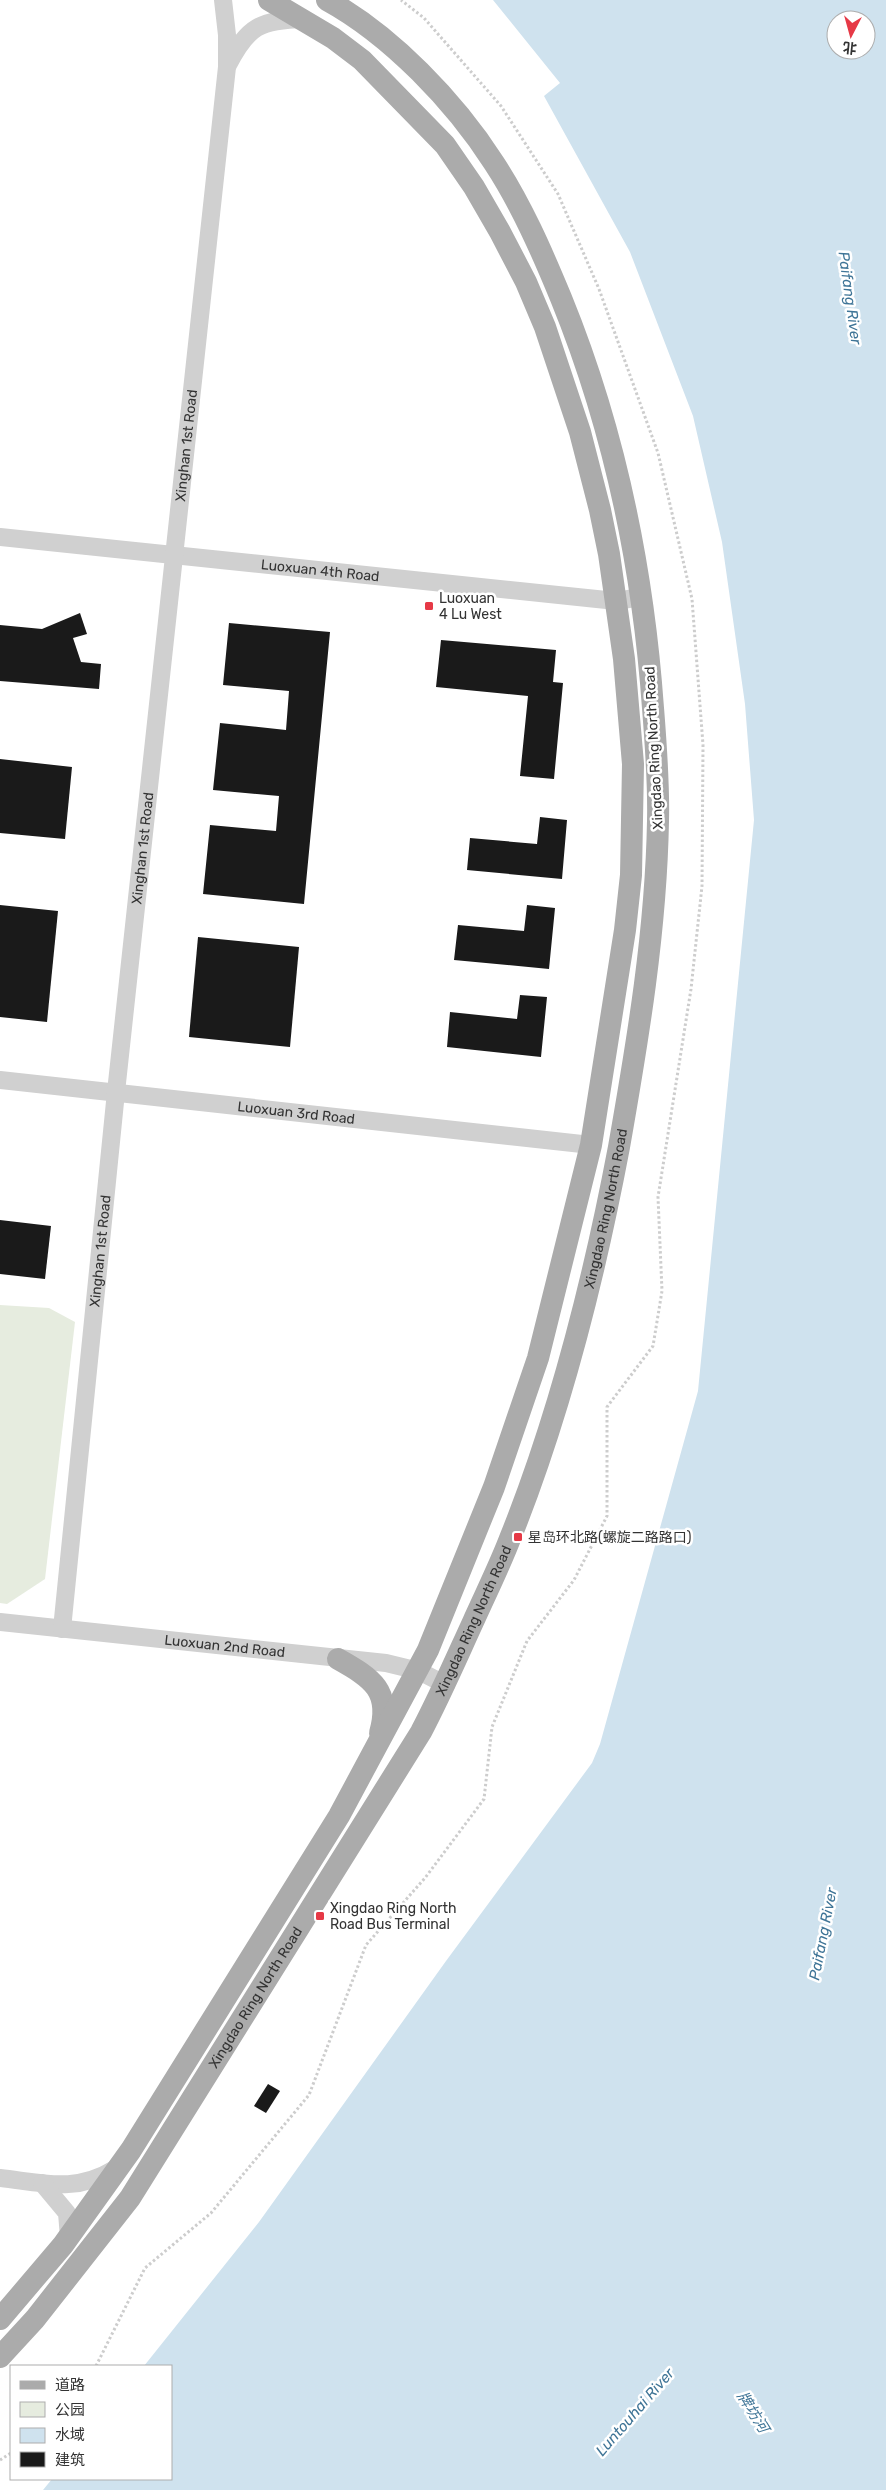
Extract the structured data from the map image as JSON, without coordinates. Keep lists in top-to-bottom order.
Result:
{
  "streets": {
    "main road": ["Xingdao Ring North Road"],
    "street": [
      "Xinghan 1st Road",
      "Luoxuan 4th Road",
      "Luoxuan 3rd Road",
      "Luoxuan 2nd Road"
    ]
  },
  "crossings": [
    ["Xinghan 1st Road", "Luoxuan 4th Road"],
    ["Xinghan 1st Road", "Xingdao Ring North Road"],
    ["Xinghan 1st Road", "Luoxuan 3rd Road"],
    ["Xinghan 1st Road", "Luoxuan 2nd Road"],
    ["Luoxuan 4th Road", "Xingdao Ring North Road"],
    ["Xingdao Ring North Road", "Luoxuan 3rd Road"],
    ["Xingdao Ring North Road", "Luoxuan 2nd Road"]
  ],
  "water": ["Paifang River", "Luntouhai River", "牌坊河"],
  "places": {
    "transit": ["Luoxuan 4 Lu West", "星岛环北路(螺旋二路路口)", "Xingdao Ring North Road Bus Terminal"]
  },
  "legend": [
    "道路",
    "公园",
    "水域",
    "建筑"
  ],
  "north": "bottom"
}
